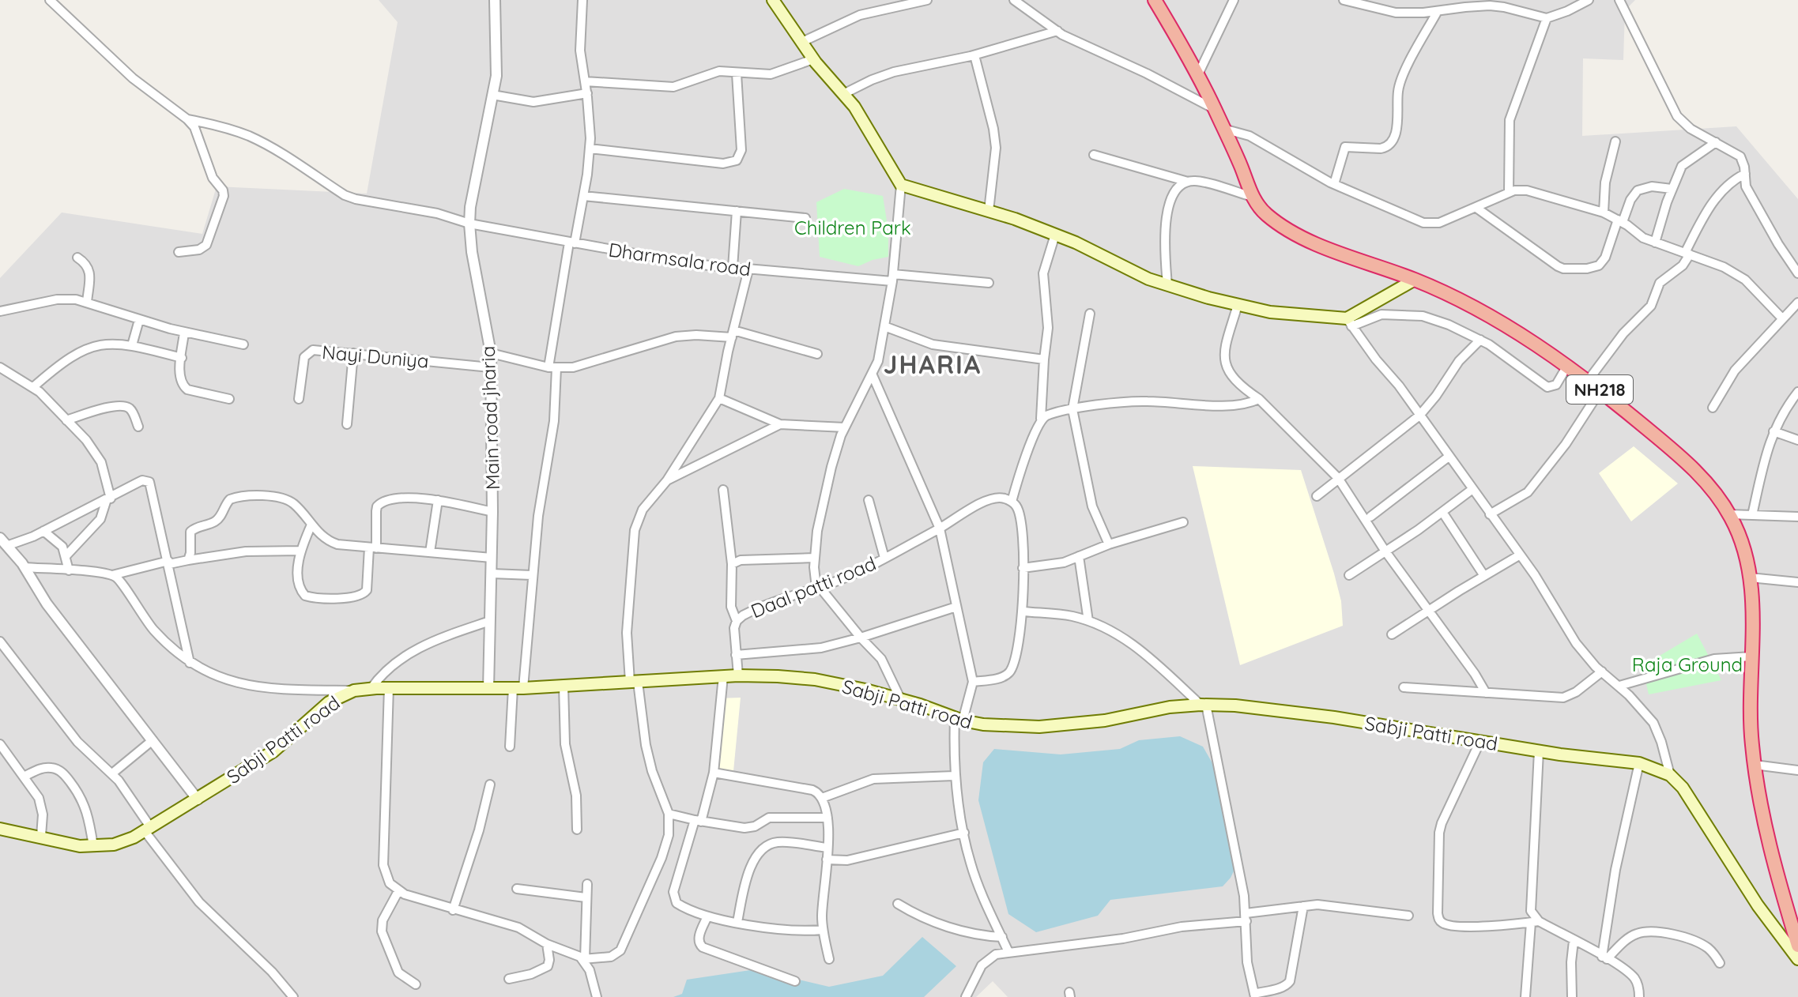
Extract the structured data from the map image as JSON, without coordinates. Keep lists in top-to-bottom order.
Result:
{
  "streets": {
    "highway": ["NH218"],
    "main road": ["Sabji Patti road"],
    "street": [
      "Dharmsala road",
      "Nayi Duniya",
      "Main road jharia",
      "Daal patti road"
    ]
  },
  "crossings": [
    ["Dharmsala road", "Main road jharia"],
    ["Nayi Duniya", "Main road jharia"],
    ["Main road jharia", "Sabji Patti road"],
    ["Daal patti road", "Sabji Patti road"]
  ],
  "districts": ["JHARIA"],
  "parks": ["Children Park", "Raja Ground"]
}
